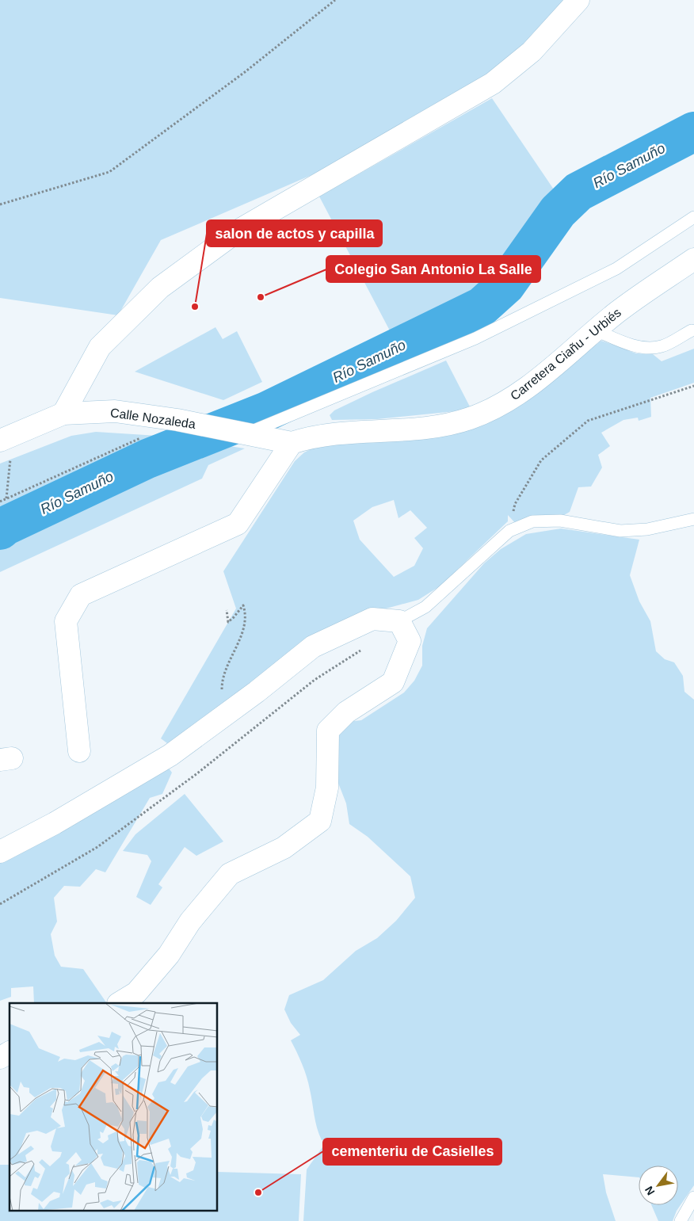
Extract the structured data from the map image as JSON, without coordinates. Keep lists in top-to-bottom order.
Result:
{
  "streets": {
    "street": ["Carretera Ciañu - Urbiés", "Calle Nozaleda"]
  },
  "crossings": [
    ["Carretera Ciañu - Urbiés", "Calle Nozaleda"]
  ],
  "water": ["Río Samuño"],
  "places": ["Colegio San Antonio La Salle", "salon de actos y capilla", "cementeriu de Casielles"],
  "north": "bottom left"
}
